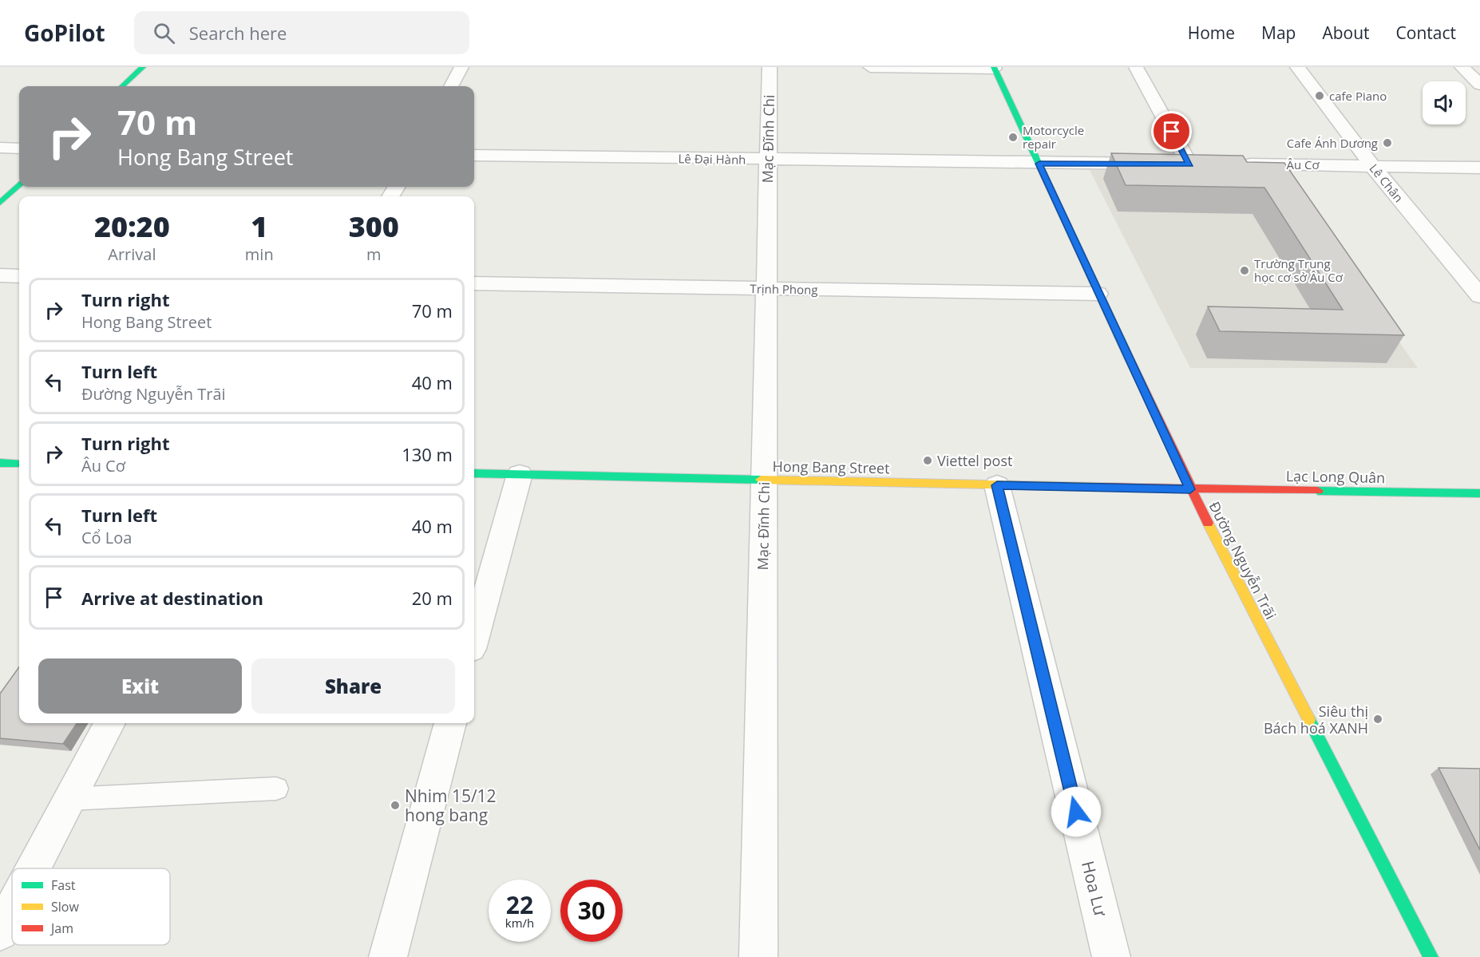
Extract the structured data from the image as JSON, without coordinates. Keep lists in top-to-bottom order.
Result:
{
  "streets": {
    "street": [
      "Mạc Đĩnh Chi",
      "Lê Đại Hành",
      "Âu Cơ",
      "Lê Chân",
      "Trịnh Phong",
      "Hong Bang Street",
      "Lạc Long Quân",
      "Đường Nguyễn Trãi",
      "Hoa Lư"
    ]
  },
  "crossings": [
    ["Mạc Đĩnh Chi", "Lê Đại Hành"],
    ["Mạc Đĩnh Chi", "Trịnh Phong"],
    ["Mạc Đĩnh Chi", "Hong Bang Street"],
    ["Lê Đại Hành", "Đường Nguyễn Trãi"],
    ["Âu Cơ", "Lê Chân"],
    ["Trịnh Phong", "Đường Nguyễn Trãi"],
    ["Hong Bang Street", "Lạc Long Quân"],
    ["Hong Bang Street", "Đường Nguyễn Trãi"],
    ["Hong Bang Street", "Hoa Lư"],
    ["Lạc Long Quân", "Đường Nguyễn Trãi"]
  ],
  "places": [
    "cafe Piano",
    "Motorcycle repair",
    "Cafe Ánh Dương",
    "Trường Trung học cơ sở Âu Cơ",
    "Viettel post",
    "Siêu thị Bách hoá XANH",
    "Nhim 15/12 hong bang"
  ],
  "legend": ["Fast", "Slow", "Jam"],
  "page": {
    "header": "GoPilot",
    "search": "Search here",
    "nav": [
      "Home",
      "Map",
      "About",
      "Contact"
    ],
    "turn": ["70 m", "Hong Bang Street"],
    "eta": [
      "20:20",
      "Arrival",
      "1",
      "min",
      "300",
      "m"
    ],
    "list": [
      {
        "name": "Turn right",
        "note": "Hong Bang Street",
        "value": "70 m"
      },
      {
        "name": "Turn left",
        "note": "Đường Nguyễn Trãi",
        "value": "40 m"
      },
      {
        "name": "Turn right",
        "note": "Âu Cơ",
        "value": "130 m"
      },
      {
        "name": "Turn left",
        "note": "Cổ Loa",
        "value": "40 m"
      },
      {
        "name": "Arrive at destination",
        "value": "20 m"
      }
    ],
    "buttons": ["Exit", "Share"],
    "speed": "22 km/h",
    "limit": "30"
  }
}
